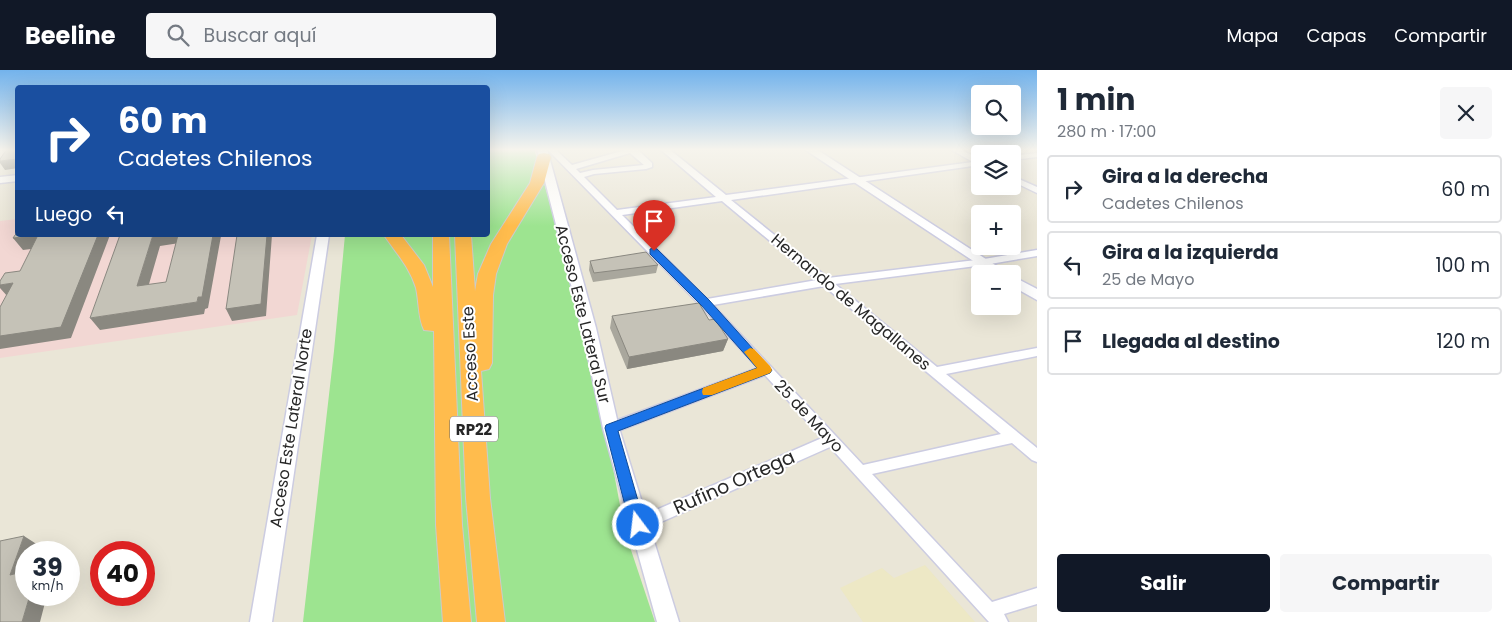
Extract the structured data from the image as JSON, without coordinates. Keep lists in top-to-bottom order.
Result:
{
  "streets": {
    "highway": ["Acceso Este", "RP22"],
    "street": [
      "Hernando de Magallanes",
      "Acceso Este Lateral Sur",
      "25 de Mayo",
      "Acceso Este Lateral Norte",
      "Rufino Ortega"
    ]
  },
  "crossings": [
    ["Acceso Este Lateral Sur", "Rufino Ortega"],
    ["25 de Mayo", "Rufino Ortega"]
  ],
  "page": {
    "header": "Beeline",
    "search": "Buscar aquí",
    "nav": ["Mapa", "Capas", "Compartir"],
    "heading": ["1 min", "280 m · 17:00"],
    "map_buttons": ["+", "−"],
    "turn": ["60 m", "Cadetes Chilenos"],
    "list": [
      {
        "name": "Gira a la derecha",
        "note": "Cadetes Chilenos",
        "value": "60 m"
      },
      {
        "name": "Gira a la izquierda",
        "note": "25 de Mayo",
        "value": "100 m"
      },
      {
        "name": "Llegada al destino",
        "value": "120 m"
      }
    ],
    "then": "Luego",
    "speed": "39 km/h",
    "limit": "40",
    "buttons": ["Salir", "Compartir"]
  }
}
